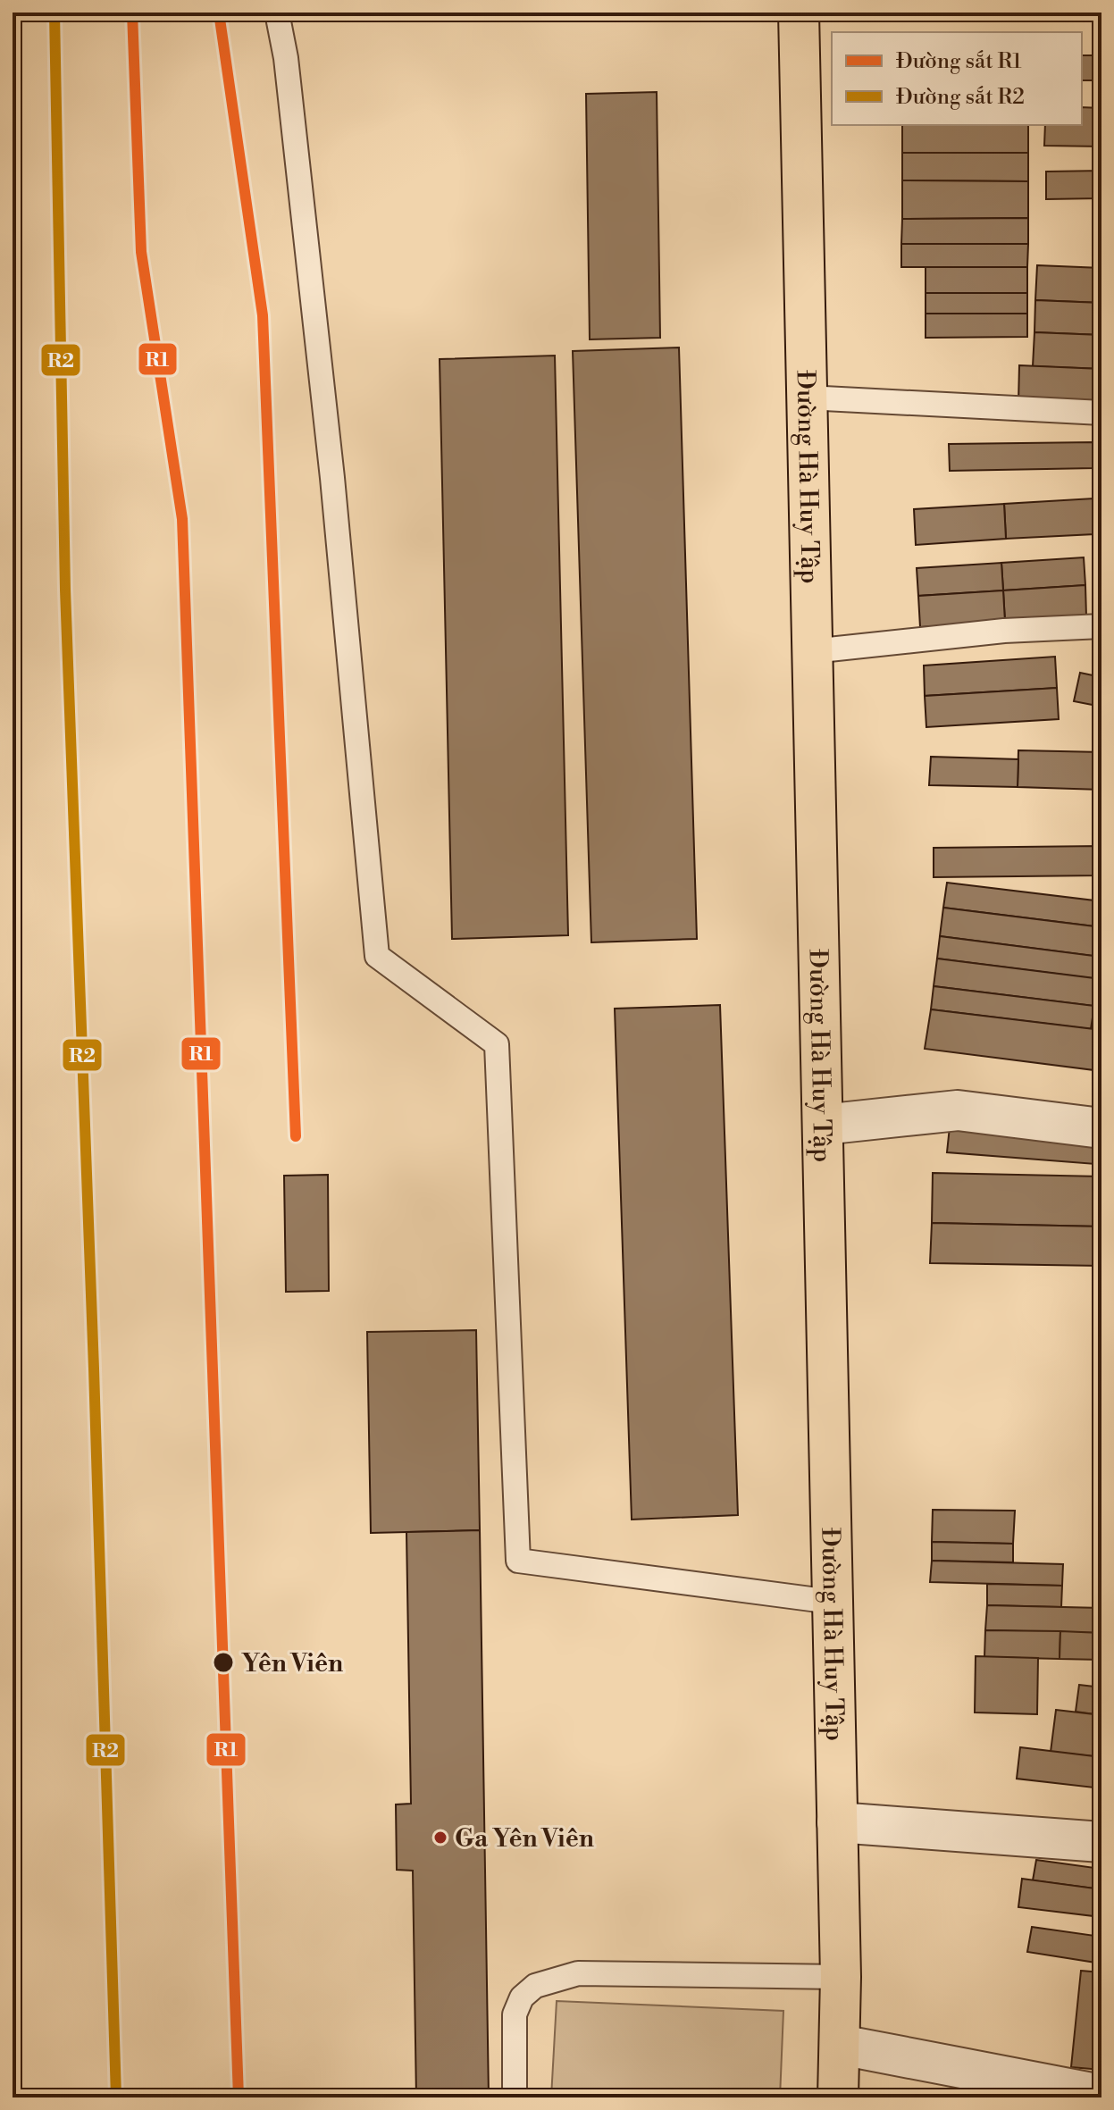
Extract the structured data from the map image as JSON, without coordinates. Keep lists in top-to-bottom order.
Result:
{
  "streets": {
    "main road": ["Đường Hà Huy Tập"]
  },
  "places": ["Yên Viên", "Ga Yên Viên"],
  "lines": ["rail line R1", "rail line R2"],
  "legend": ["Đường sắt R1", "Đường sắt R2"]
}
